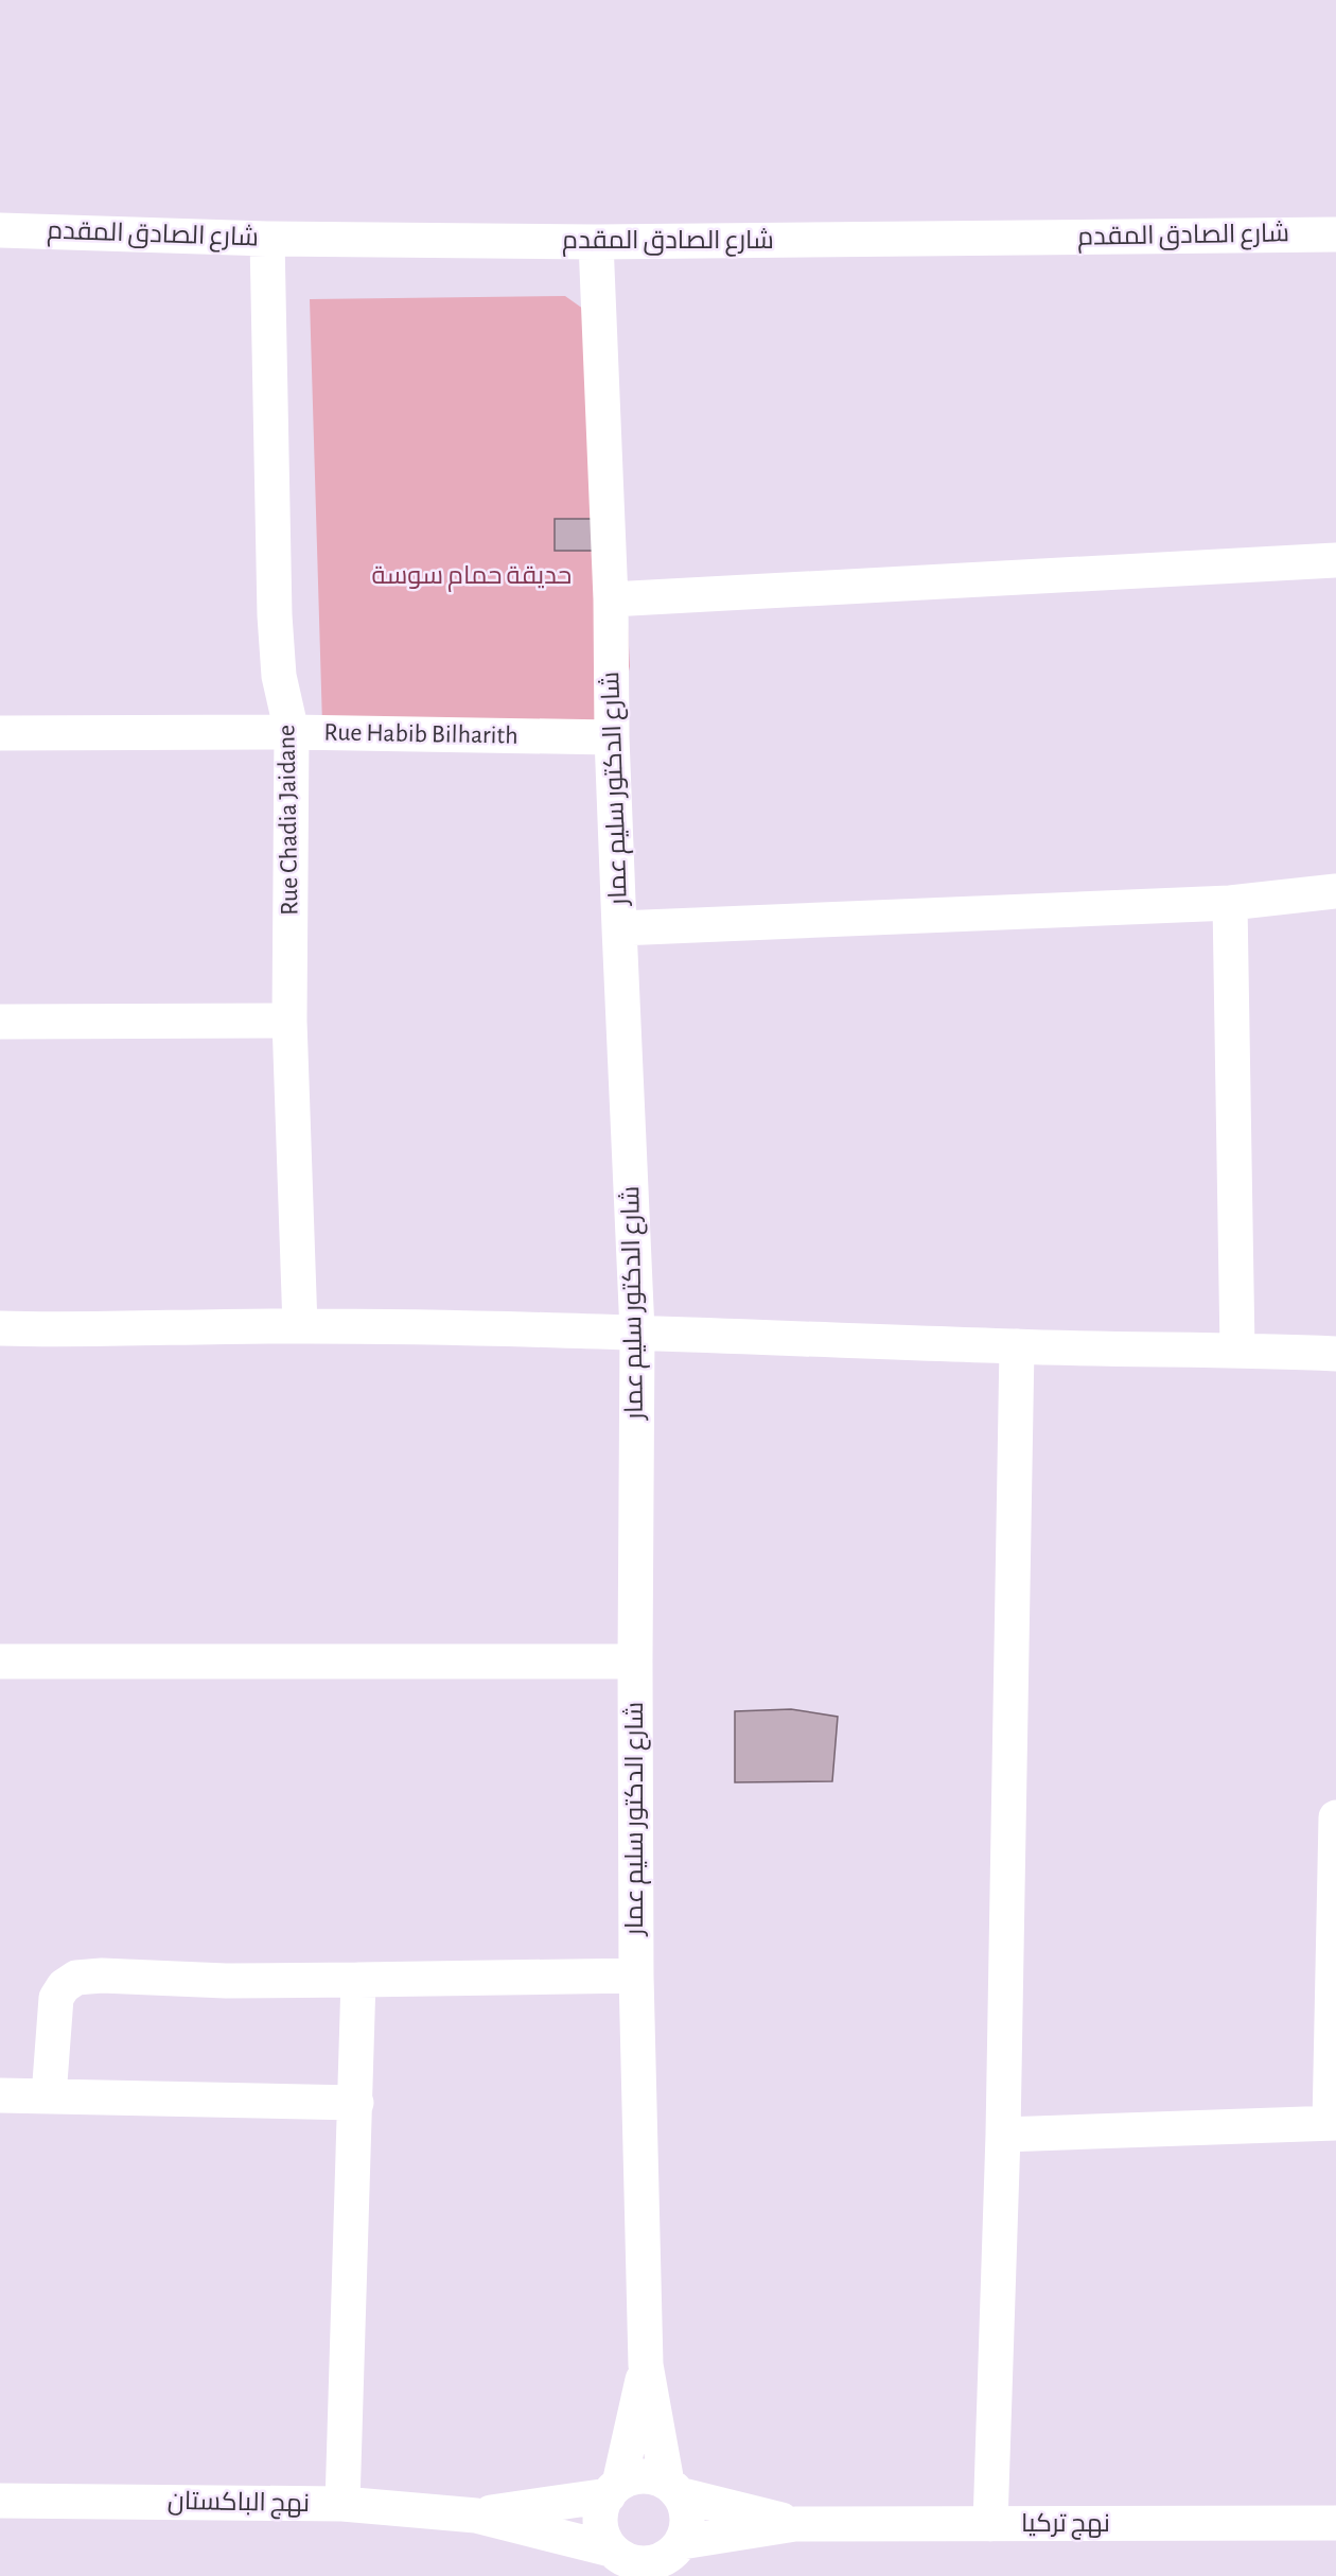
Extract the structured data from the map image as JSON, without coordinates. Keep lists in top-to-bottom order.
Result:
{
  "streets": {
    "street": [
      "شارع الصادق المقدم",
      "Rue Habib Bilharith",
      "شارع الدكتور سليم عمار",
      "Rue Chadia Jaidane",
      "نهج الباكستان",
      "نهج تركيا"
    ]
  },
  "crossings": [
    ["شارع الصادق المقدم", "شارع الدكتور سليم عمار"],
    ["شارع الصادق المقدم", "Rue Chadia Jaidane"],
    ["Rue Habib Bilharith", "شارع الدكتور سليم عمار"],
    ["Rue Habib Bilharith", "Rue Chadia Jaidane"],
    ["نهج الباكستان", "نهج تركيا"]
  ],
  "parks": ["حديقة حمام سوسة"]
}
